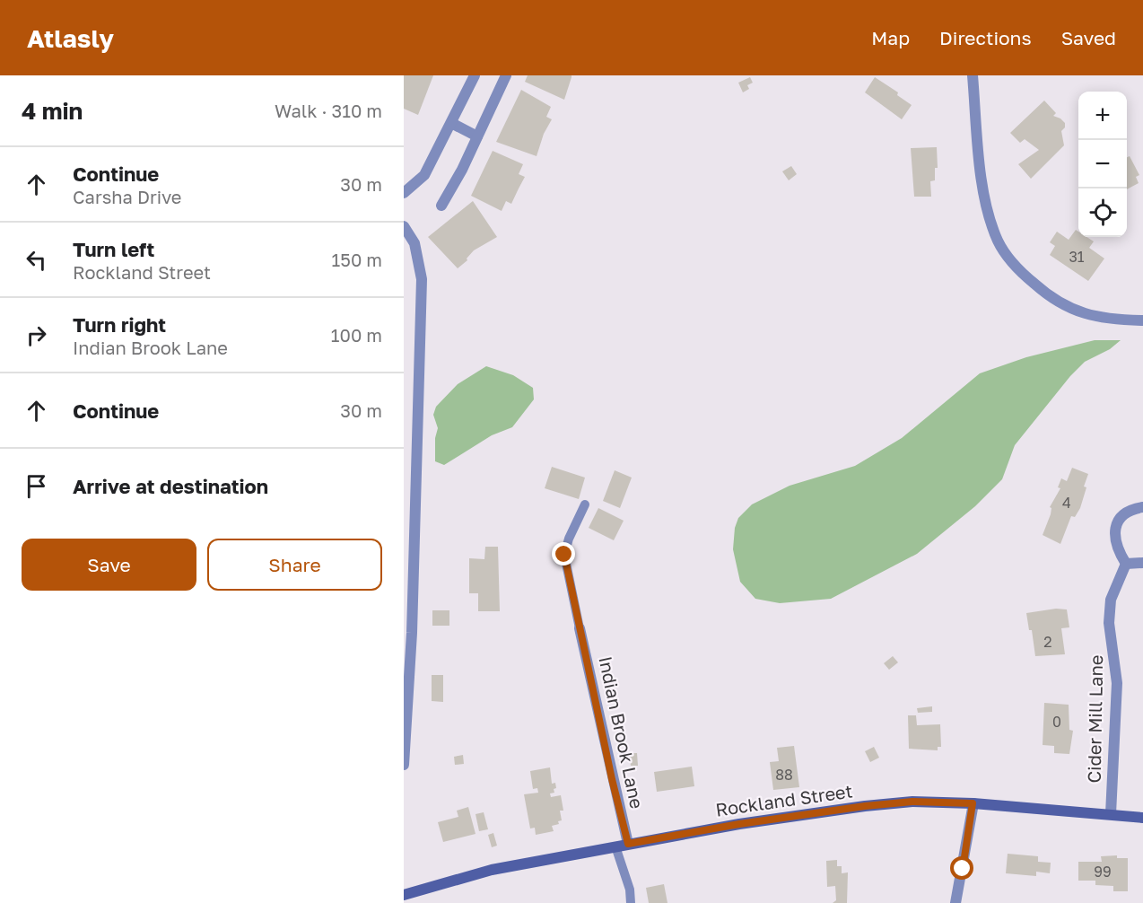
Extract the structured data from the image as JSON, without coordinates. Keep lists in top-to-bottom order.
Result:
{
  "streets": {
    "street": ["Cider Mill Lane", "Indian Brook Lane", "Rockland Street"]
  },
  "crossings": [
    ["Cider Mill Lane", "Rockland Street"],
    ["Indian Brook Lane", "Rockland Street"]
  ],
  "house_numbers": [
    "31",
    "4",
    "2",
    "0",
    "88",
    "99"
  ],
  "page": {
    "header": "Atlasly",
    "nav": ["Map", "Directions", "Saved"],
    "heading": ["4 min", "Walk · 310 m"],
    "map_buttons": ["+", "−"],
    "list": [
      ["Continue", "Carsha Drive", "30 m"],
      ["Turn left", "Rockland Street", "150 m"],
      ["Turn right", "Indian Brook Lane", "100 m"],
      ["Continue", "30 m"],
      "Arrive at destination"
    ],
    "buttons": ["Save", "Share"]
  }
}
